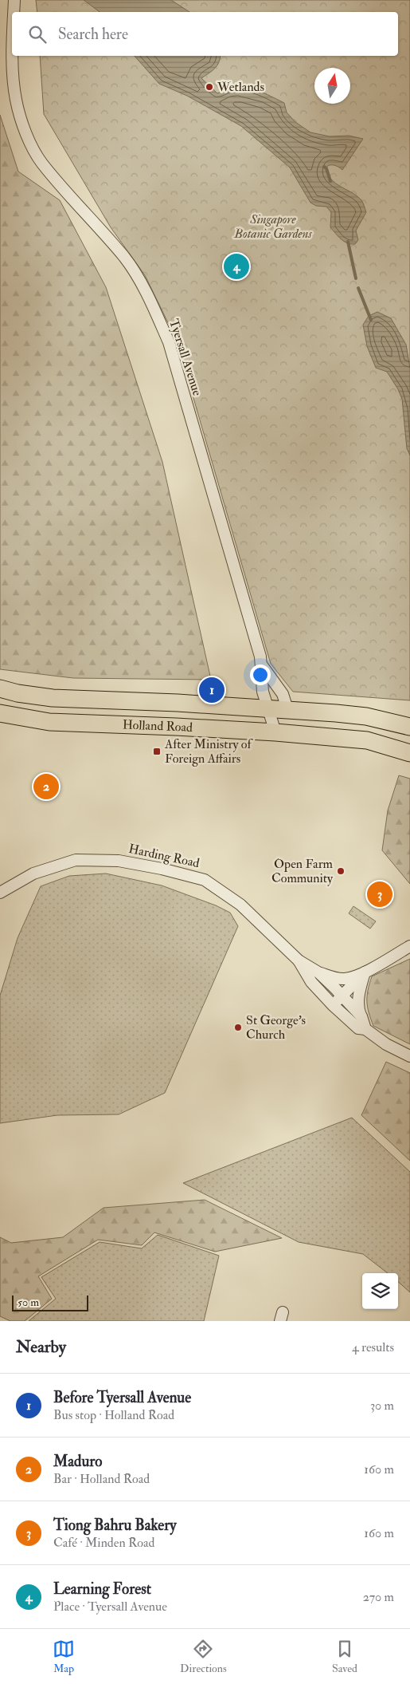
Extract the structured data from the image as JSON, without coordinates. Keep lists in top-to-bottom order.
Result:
{
  "streets": {
    "main road": ["Holland Road"],
    "street": ["Tyersall Avenue", "Harding Road"]
  },
  "crossings": [
    ["Tyersall Avenue", "Holland Road"]
  ],
  "parks": ["Singapore Botanic Gardens"],
  "places": {
    "other": ["Wetlands", "Open Farm Community", "St George's Church"],
    "transit": ["After Ministry of Foreign Affairs"]
  },
  "scale_bar": "50 m",
  "north": "top",
  "page": {
    "search": "Search here",
    "pins": [
      "4",
      "1",
      "2",
      "3"
    ],
    "scale": "50 m",
    "heading": ["Nearby", "4 results"],
    "list": [
      {
        "mark": "1",
        "name": "Before Tyersall Avenue",
        "note": "Bus stop · Holland Road",
        "value": "30 m"
      },
      {
        "mark": "2",
        "name": "Maduro",
        "note": "Bar · Holland Road",
        "value": "160 m"
      },
      {
        "mark": "3",
        "name": "Tiong Bahru Bakery",
        "note": "Café · Minden Road",
        "value": "160 m"
      },
      {
        "mark": "4",
        "name": "Learning Forest",
        "note": "Place · Tyersall Avenue",
        "value": "270 m"
      }
    ],
    "nav": ["Map", "Directions", "Saved"]
  }
}
